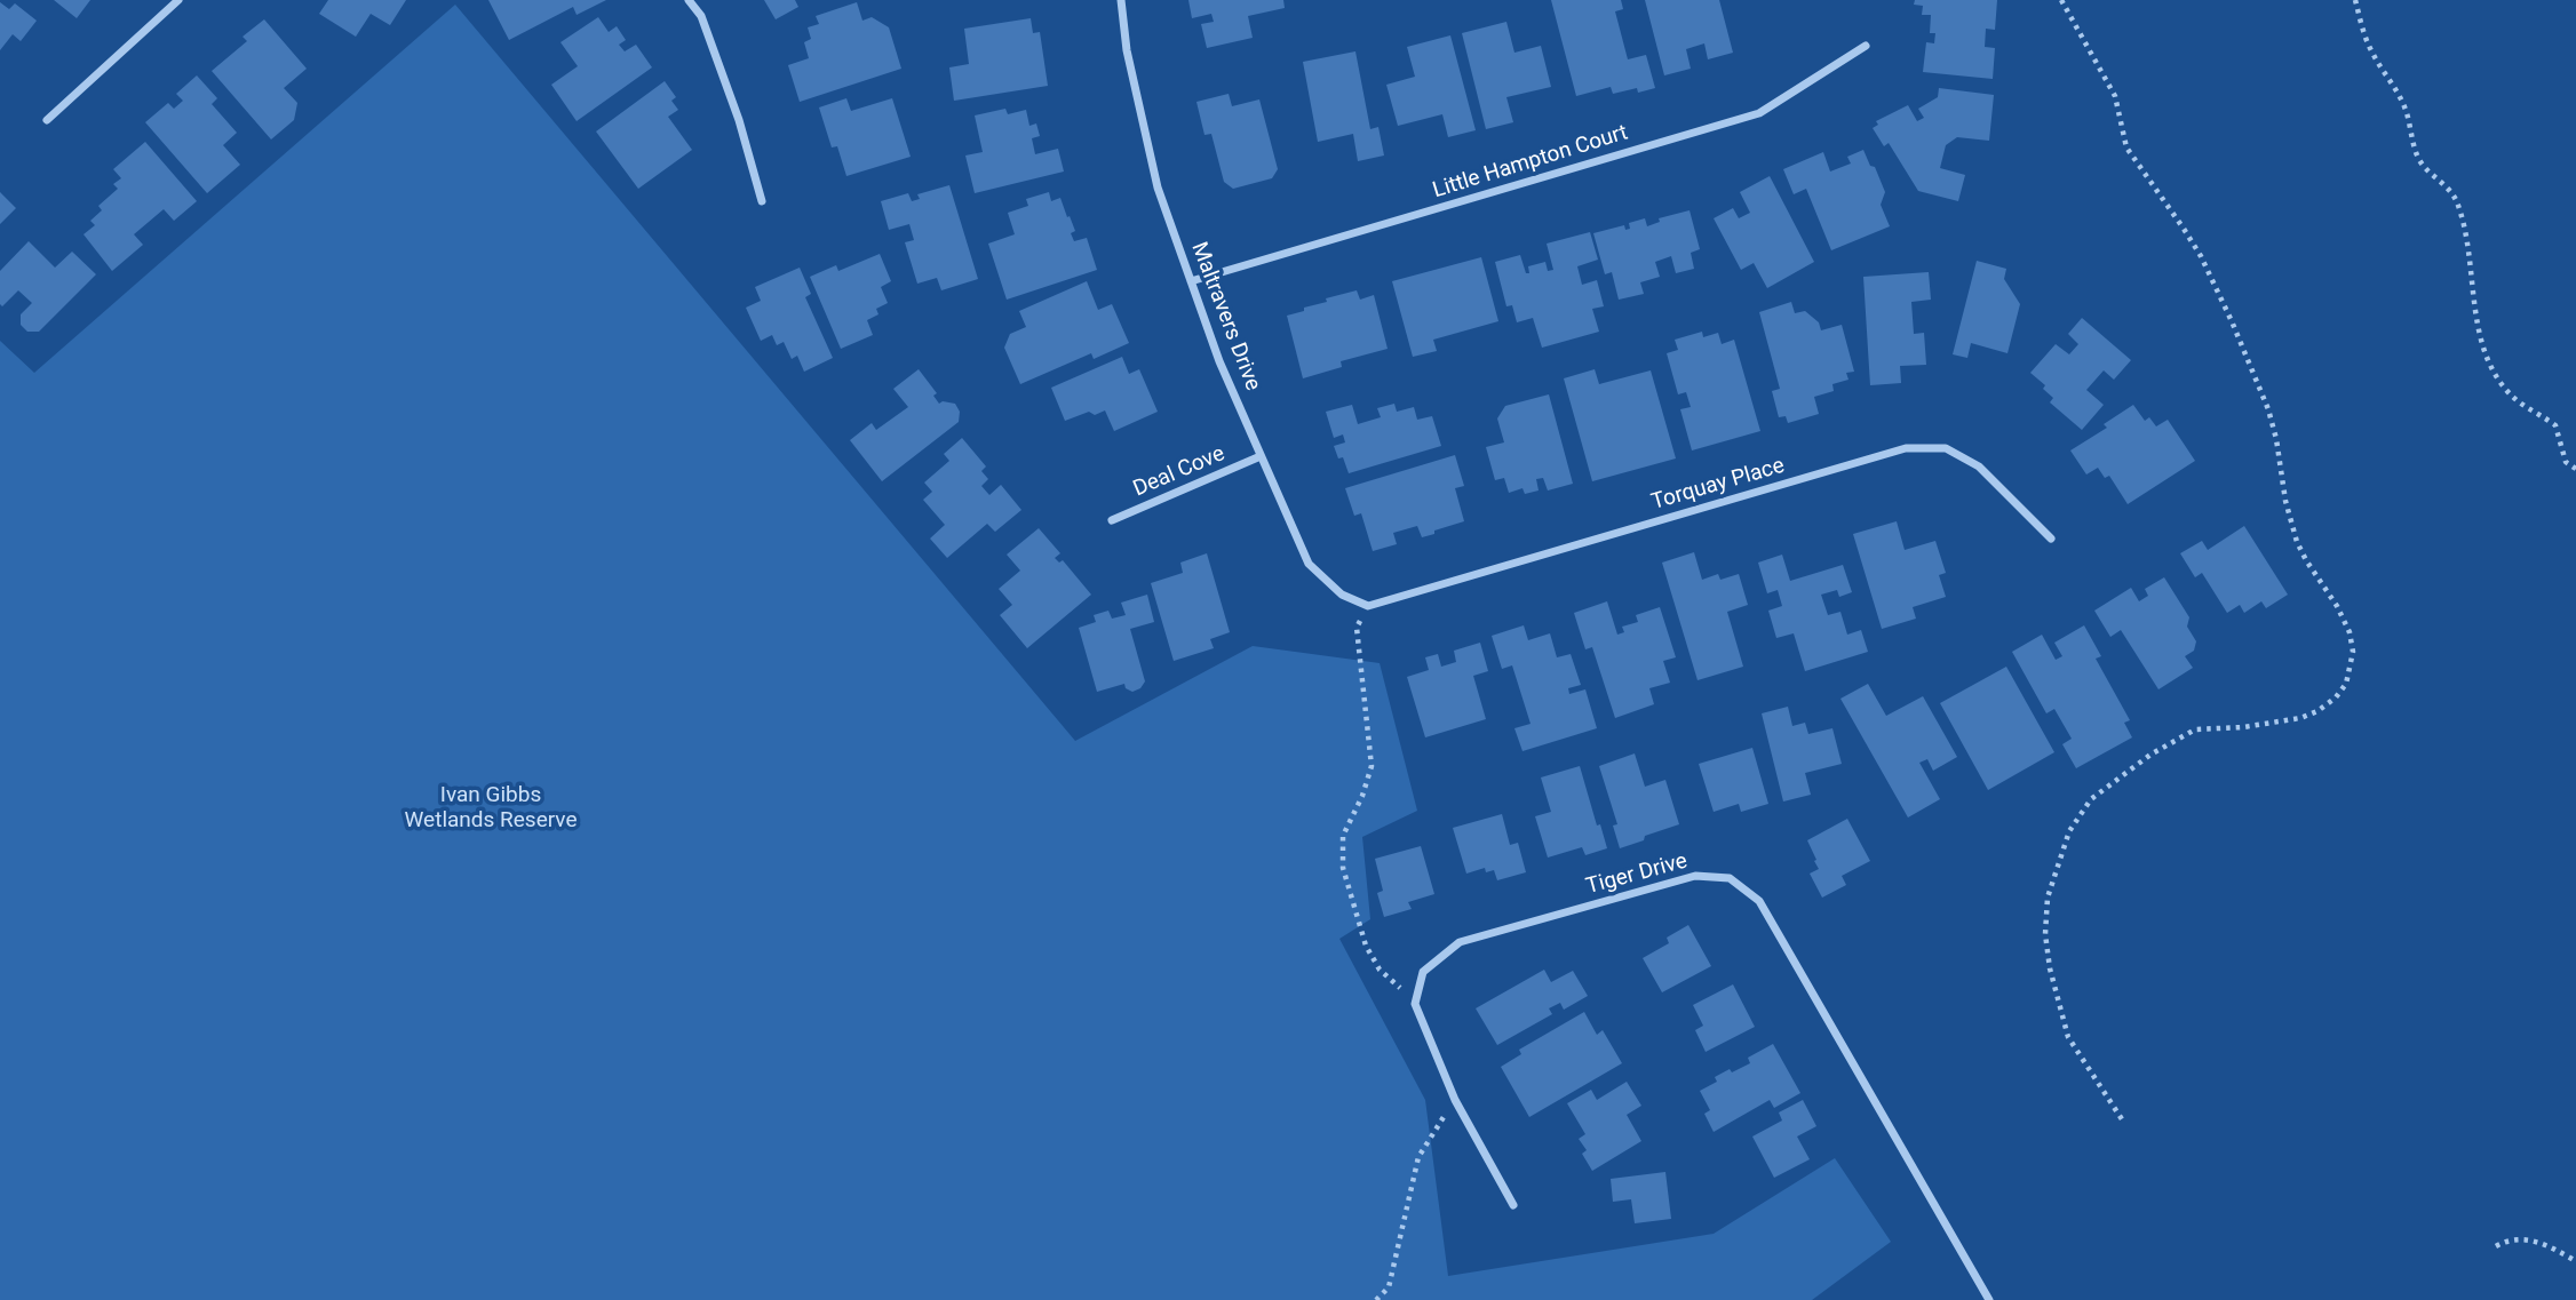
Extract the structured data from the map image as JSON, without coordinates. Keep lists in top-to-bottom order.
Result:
{
  "streets": {
    "street": [
      "Little Hampton Court",
      "Maltravers Drive",
      "Deal Cove",
      "Torquay Place",
      "Tiger Drive"
    ]
  },
  "crossings": [
    ["Little Hampton Court", "Maltravers Drive"],
    ["Maltravers Drive", "Deal Cove"],
    ["Maltravers Drive", "Torquay Place"]
  ],
  "parks": ["Ivan Gibbs Wetlands Reserve"]
}
